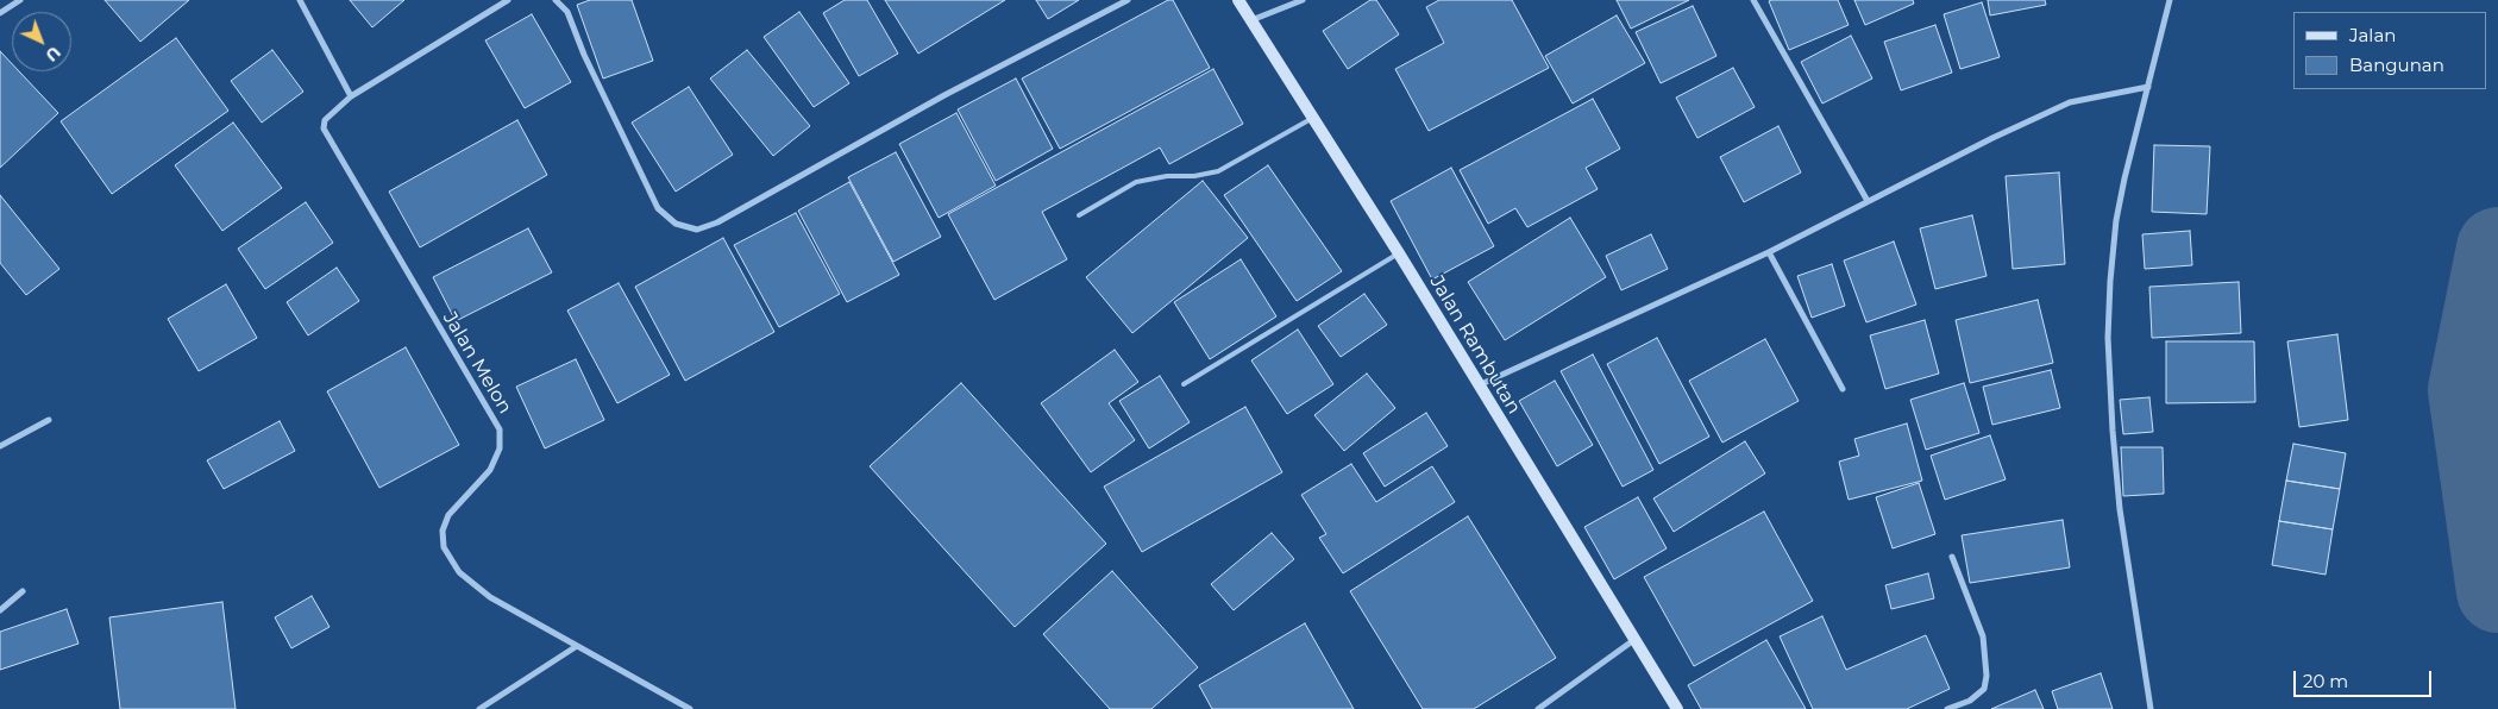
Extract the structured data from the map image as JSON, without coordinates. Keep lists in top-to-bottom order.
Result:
{
  "streets": {
    "street": ["Jalan Rambutan", "Jalan Melon"]
  },
  "legend": ["Jalan", "Bangunan"],
  "scale_bar": "20 m",
  "north": "bottom right"
}
